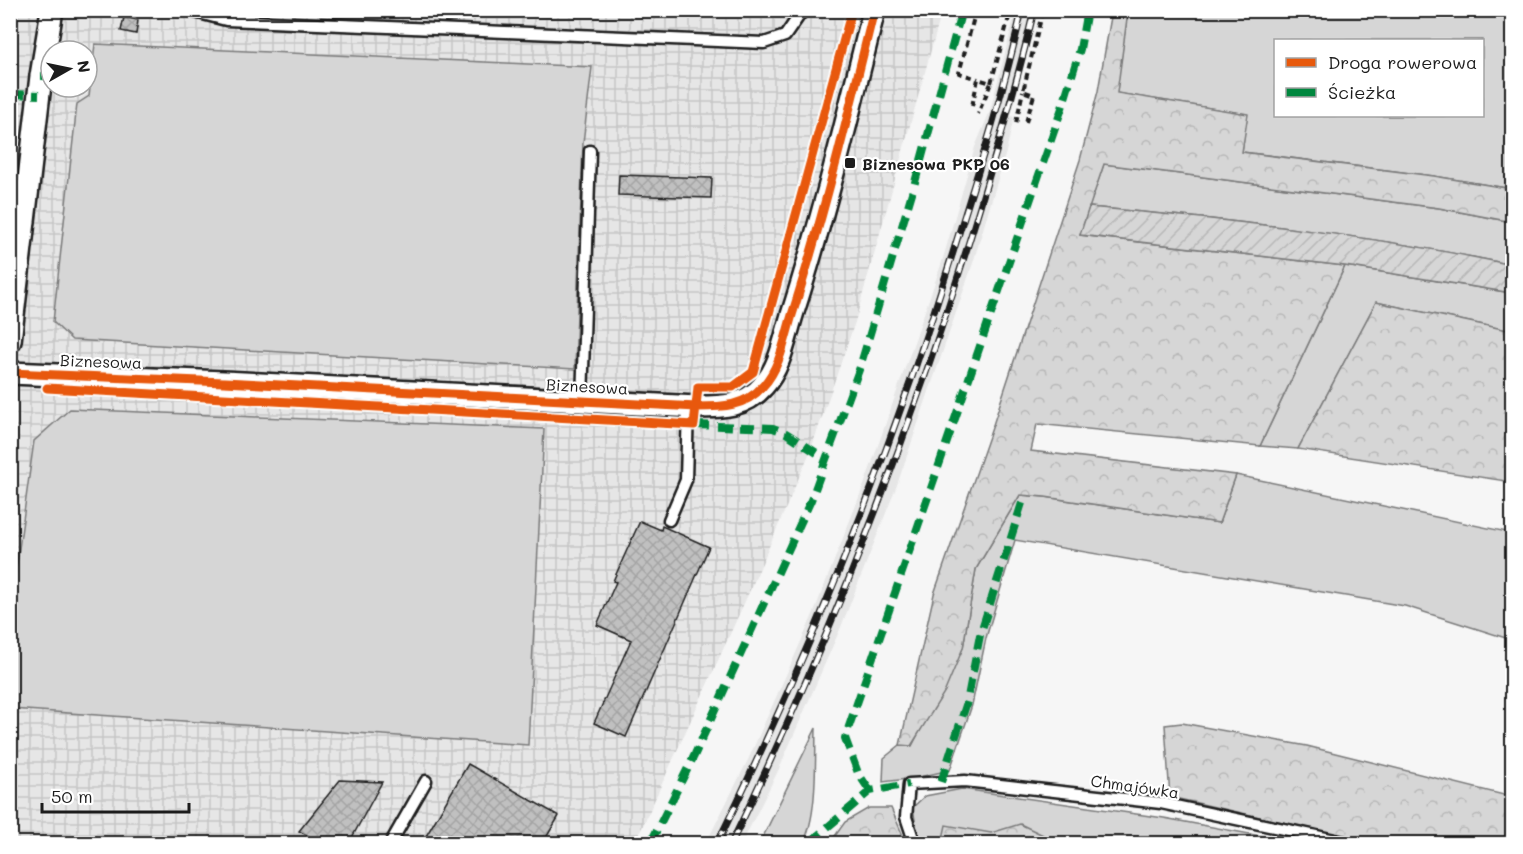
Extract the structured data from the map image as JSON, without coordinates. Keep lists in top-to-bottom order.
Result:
{
  "streets": {
    "street": ["Biznesowa"],
    "lane": ["Chmajówka"]
  },
  "places": {
    "transit": ["Biznesowa PKP 06"]
  },
  "legend": ["Droga rowerowa", "Ścieżka"],
  "scale_bar": "50 m",
  "north": "right"
}
